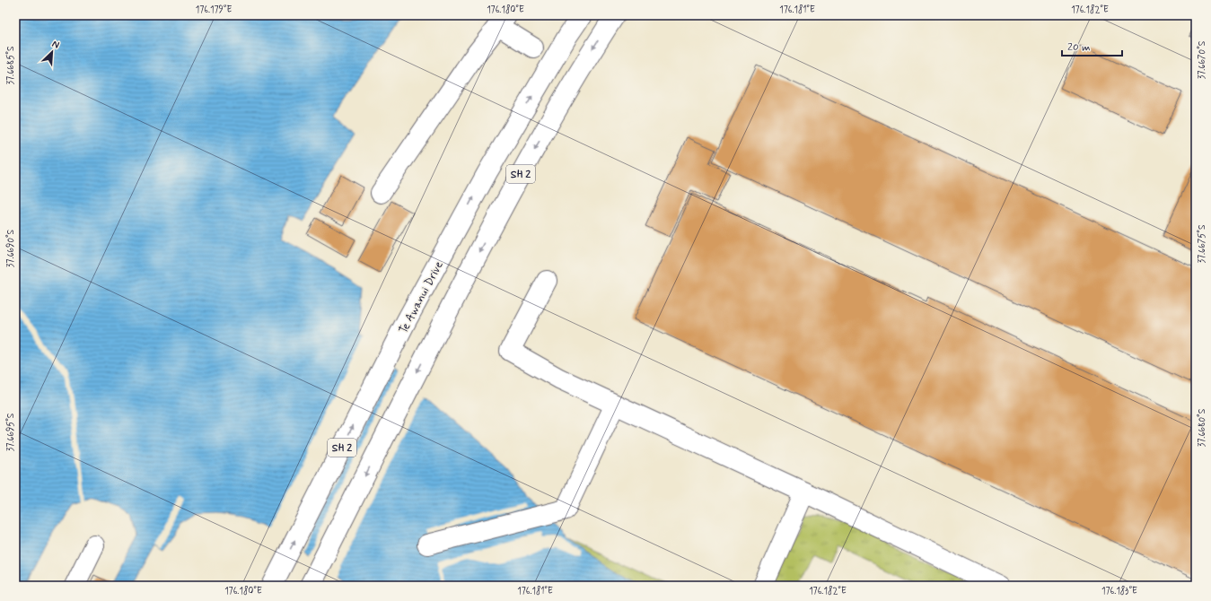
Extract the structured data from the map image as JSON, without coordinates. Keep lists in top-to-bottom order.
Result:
{
  "streets": {
    "main road": ["SH 2", "Te Awanui Drive"]
  },
  "scale_bar": "20 m",
  "north": "top right",
  "coordinates": [
    "176.179°E",
    "176.180°E",
    "176.181°E",
    "176.182°E",
    "37.6670°S",
    "37.6685°S",
    "37.6675°S",
    "37.6690°S",
    "37.6680°S",
    "37.6695°S",
    "176.183°E"
  ]
}
